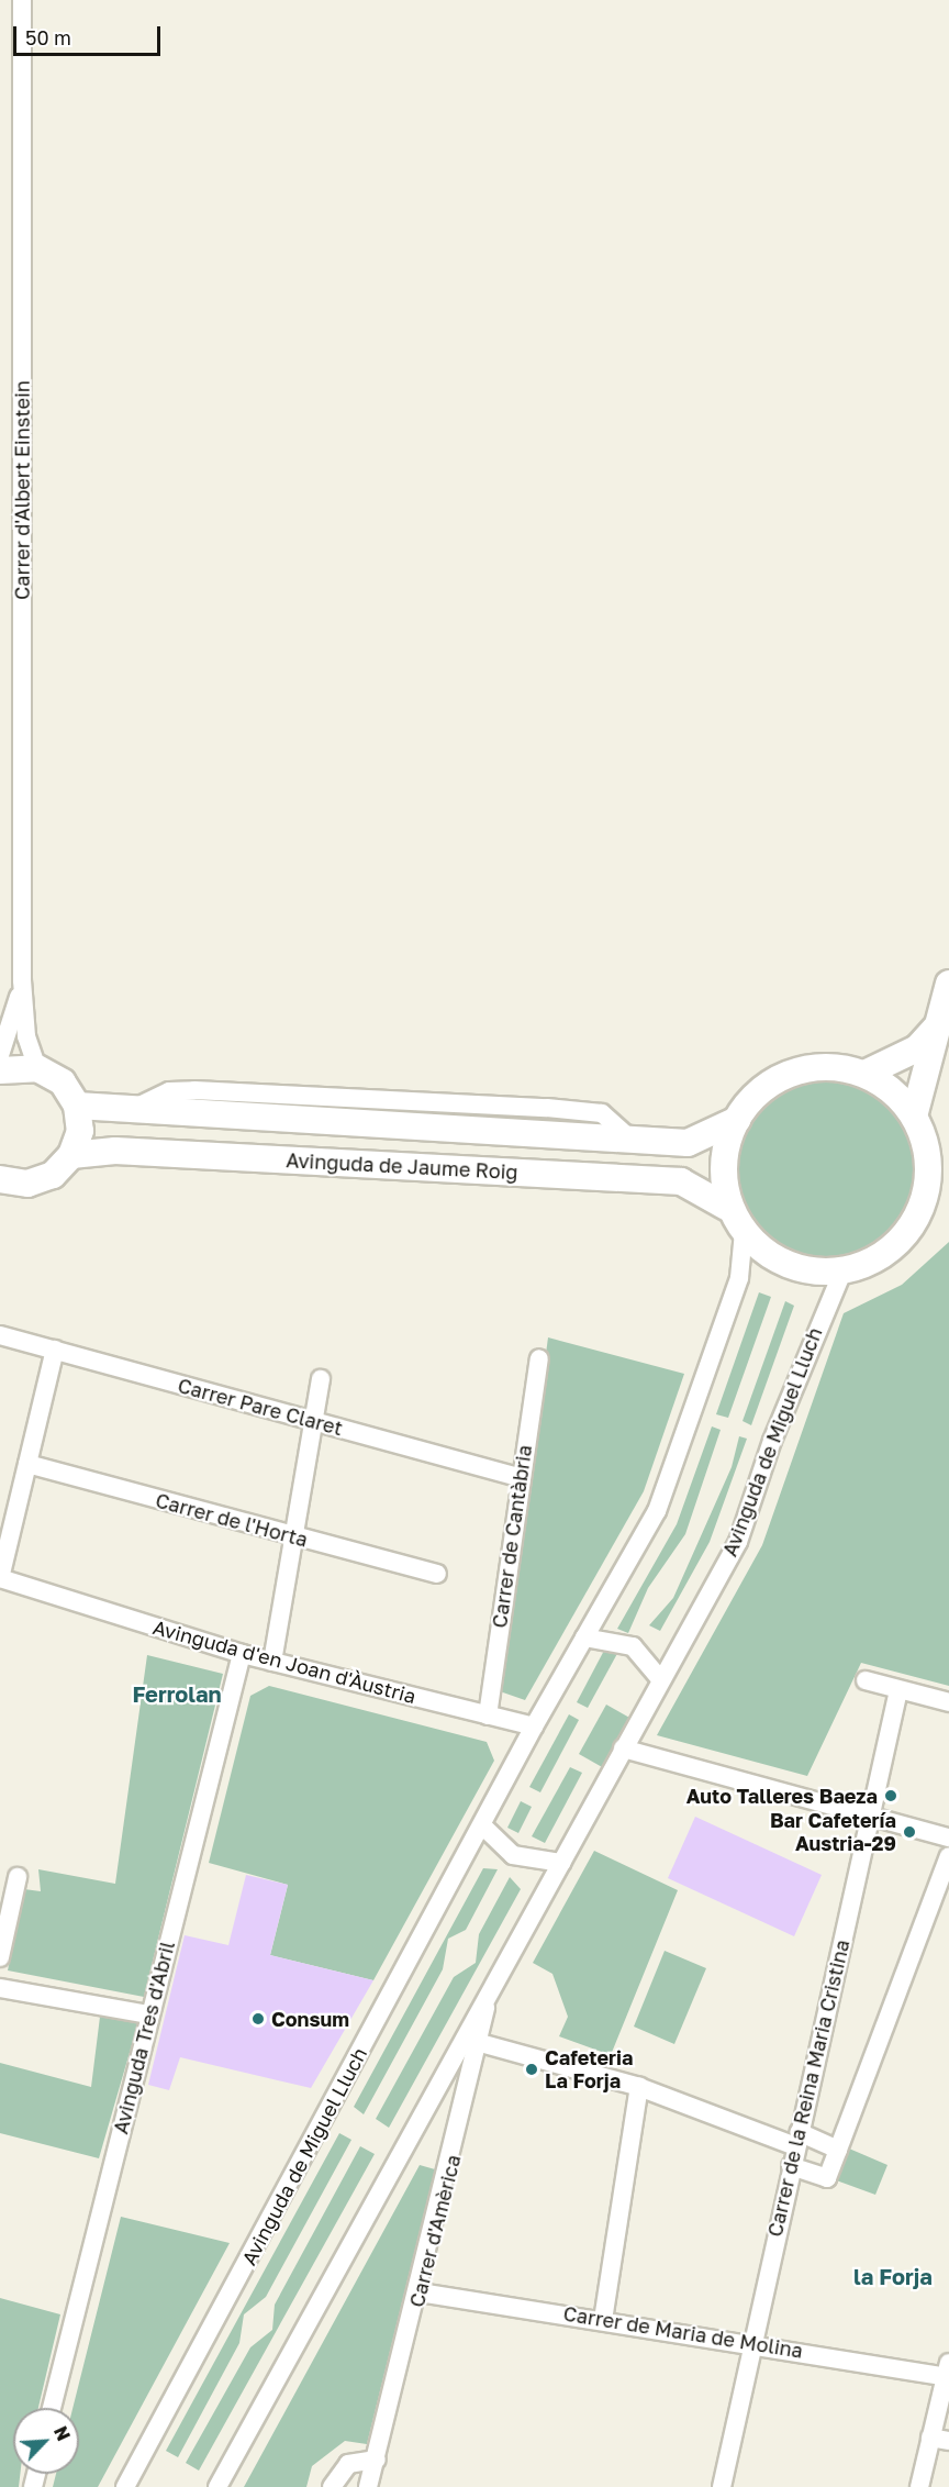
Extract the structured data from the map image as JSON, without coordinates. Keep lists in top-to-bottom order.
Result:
{
  "streets": {
    "main road": ["Avinguda de Jaume Roig"],
    "street": [
      "Carrer d'Albert Einstein",
      "Carrer Pare Claret",
      "Avinguda de Miguel Lluch",
      "Carrer de l'Horta",
      "Carrer de Cantàbria",
      "Avinguda d'en Joan d'Àustria",
      "Avinguda Tres d'Abril",
      "Carrer de la Reina Maria Cristina",
      "Carrer d'Amèrica",
      "Carrer de Maria de Molina"
    ]
  },
  "crossings": [
    ["Avinguda de Jaume Roig", "Avinguda de Miguel Lluch"],
    ["Carrer Pare Claret", "Carrer de Cantàbria"],
    ["Avinguda de Miguel Lluch", "Avinguda d'en Joan d'Àustria"],
    ["Avinguda de Miguel Lluch", "Carrer d'Amèrica"],
    ["Carrer de Cantàbria", "Avinguda d'en Joan d'Àustria"],
    ["Avinguda d'en Joan d'Àustria", "Avinguda Tres d'Abril"],
    ["Carrer de la Reina Maria Cristina", "Carrer de Maria de Molina"],
    ["Carrer d'Amèrica", "Carrer de Maria de Molina"]
  ],
  "districts": ["Ferrolan", "la Forja"],
  "places": [
    "Auto Talleres Baeza",
    "Bar Cafetería Austria-29",
    "Consum",
    "Cafeteria La Forja"
  ],
  "scale_bar": "50 m",
  "north": "top right"
}
